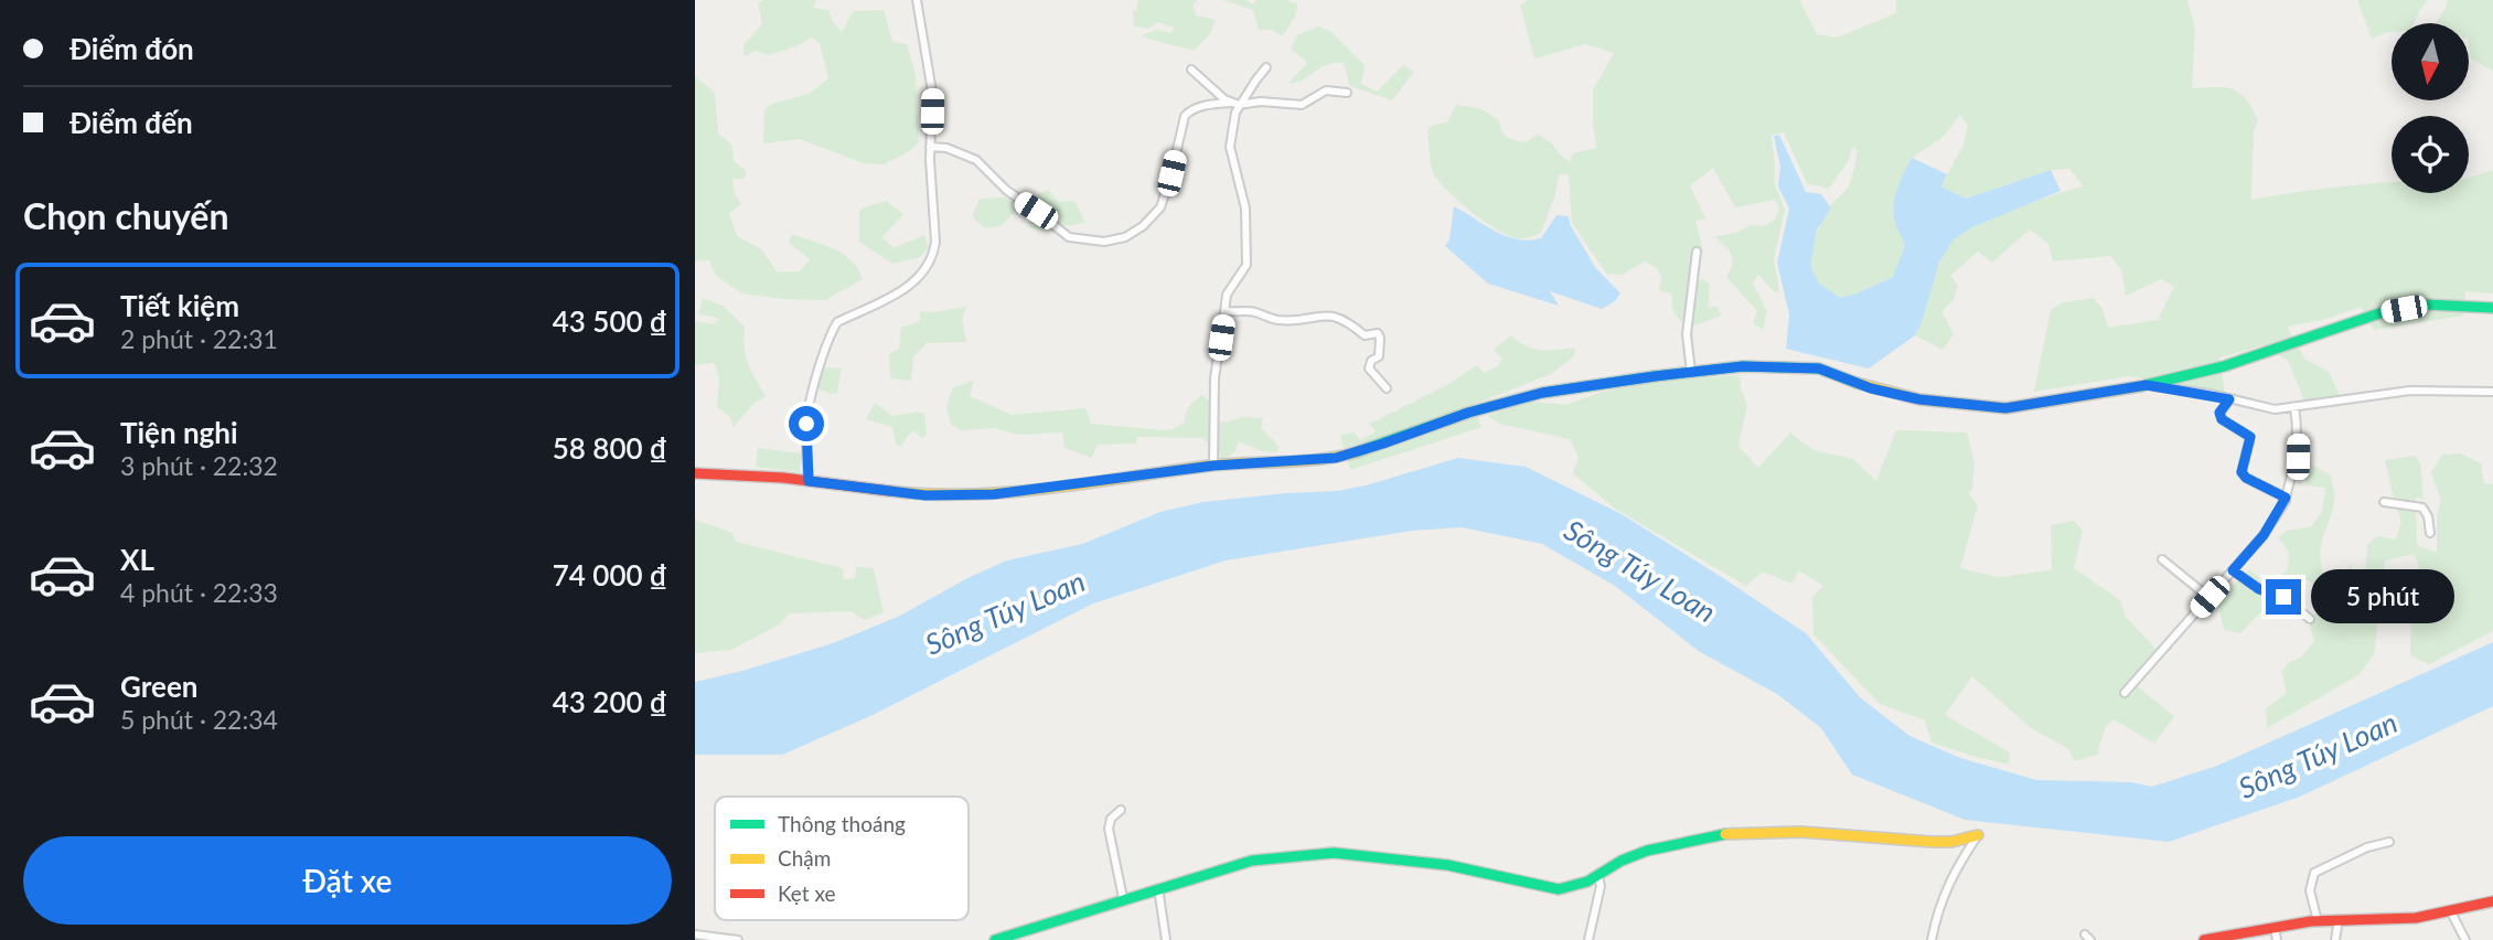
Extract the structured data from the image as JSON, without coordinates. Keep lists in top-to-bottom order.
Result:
{
  "water": ["Sông Túy Loan"],
  "legend": ["Thông thoáng", "Chậm", "Kẹt xe"],
  "north": "bottom",
  "page": {
    "banner": ["Điểm đón", "Điểm đến"],
    "heading": "Chọn chuyến",
    "list": [
      {
        "name": "Tiết kiệm",
        "note": "2 phút · 22:31",
        "value": "43 500 ₫"
      },
      {
        "name": "Tiện nghi",
        "note": "3 phút · 22:32",
        "value": "58 800 ₫"
      },
      {
        "name": "XL",
        "note": "4 phút · 22:33",
        "value": "74 000 ₫"
      },
      {
        "name": "Green",
        "note": "5 phút · 22:34",
        "value": "43 200 ₫"
      }
    ],
    "bubble": "5 phút",
    "buttons": "Đặt xe"
  }
}
